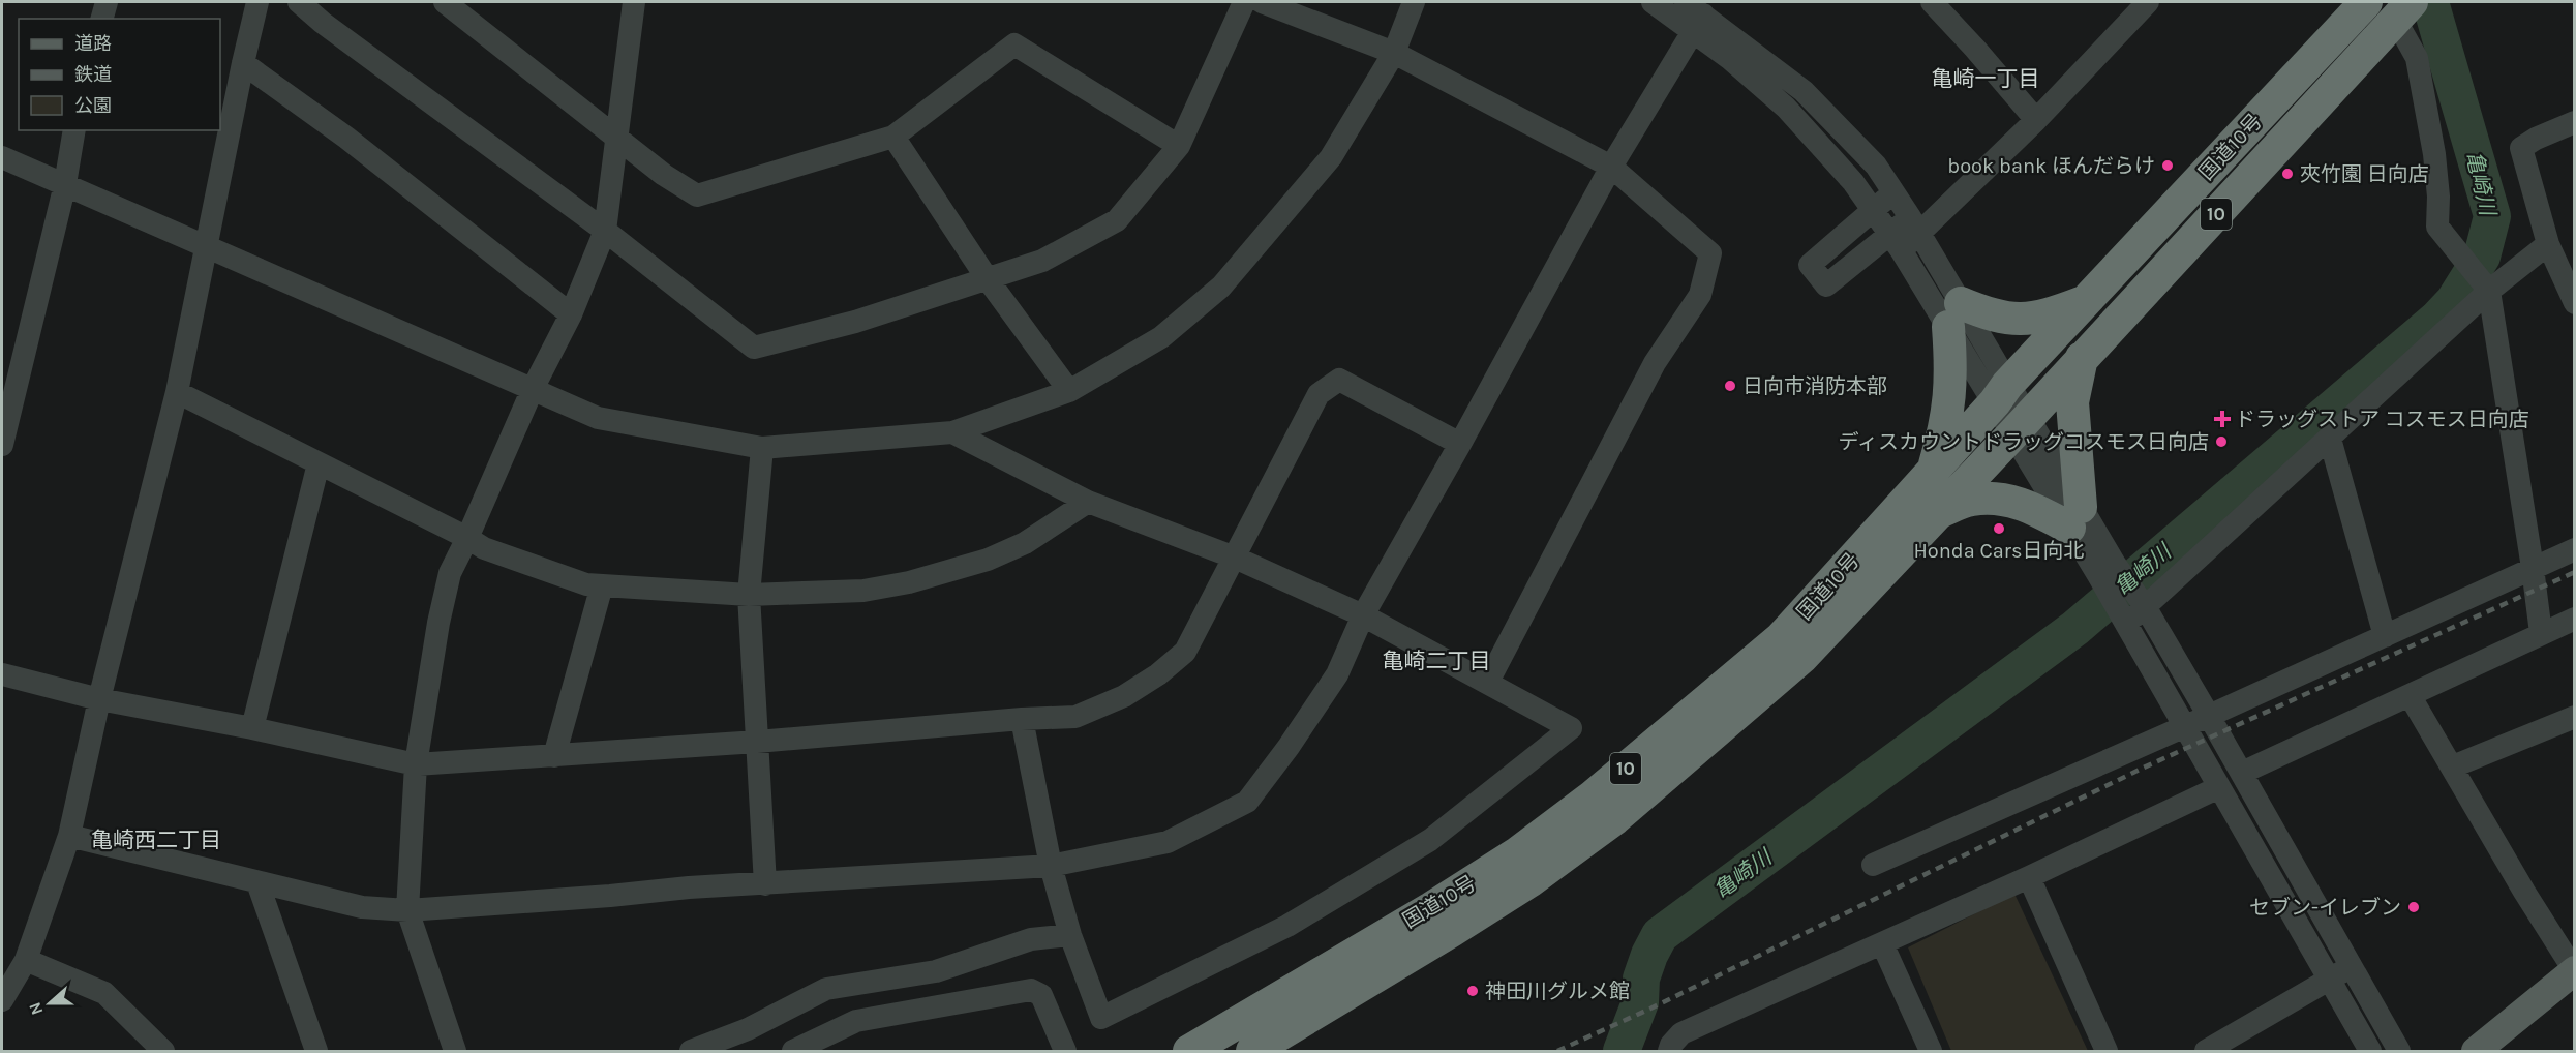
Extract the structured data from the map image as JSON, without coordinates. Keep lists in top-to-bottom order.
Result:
{
  "streets": {
    "highway": ["国道10号", "10"]
  },
  "districts": ["亀崎一丁目", "亀崎二丁目", "亀崎西二丁目"],
  "water": ["亀崎川"],
  "places": {
    "other": [
      "book bank ほんだらけ",
      "夾竹園 日向店",
      "日向市消防本部",
      "ディスカウントドラッグコスモス日向店",
      "Honda Cars日向北",
      "セブン-イレブン",
      "神田川グルメ館"
    ],
    "health": ["ドラッグストア コスモス日向店"]
  },
  "legend": ["道路", "鉄道", "公園"],
  "north": "left"
}
